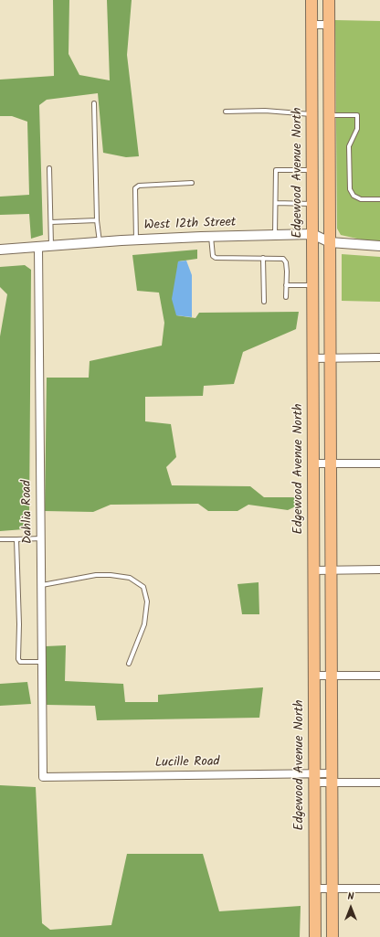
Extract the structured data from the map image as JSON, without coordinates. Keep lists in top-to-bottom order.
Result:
{
  "streets": {
    "main road": ["Edgewood Avenue North"],
    "street": ["West 12th Street", "Dahlia Road", "Lucille Road"]
  },
  "crossings": [
    ["Edgewood Avenue North", "West 12th Street"],
    ["Edgewood Avenue North", "Lucille Road"],
    ["West 12th Street", "Dahlia Road"],
    ["Dahlia Road", "Lucille Road"]
  ],
  "north": "top"
}
